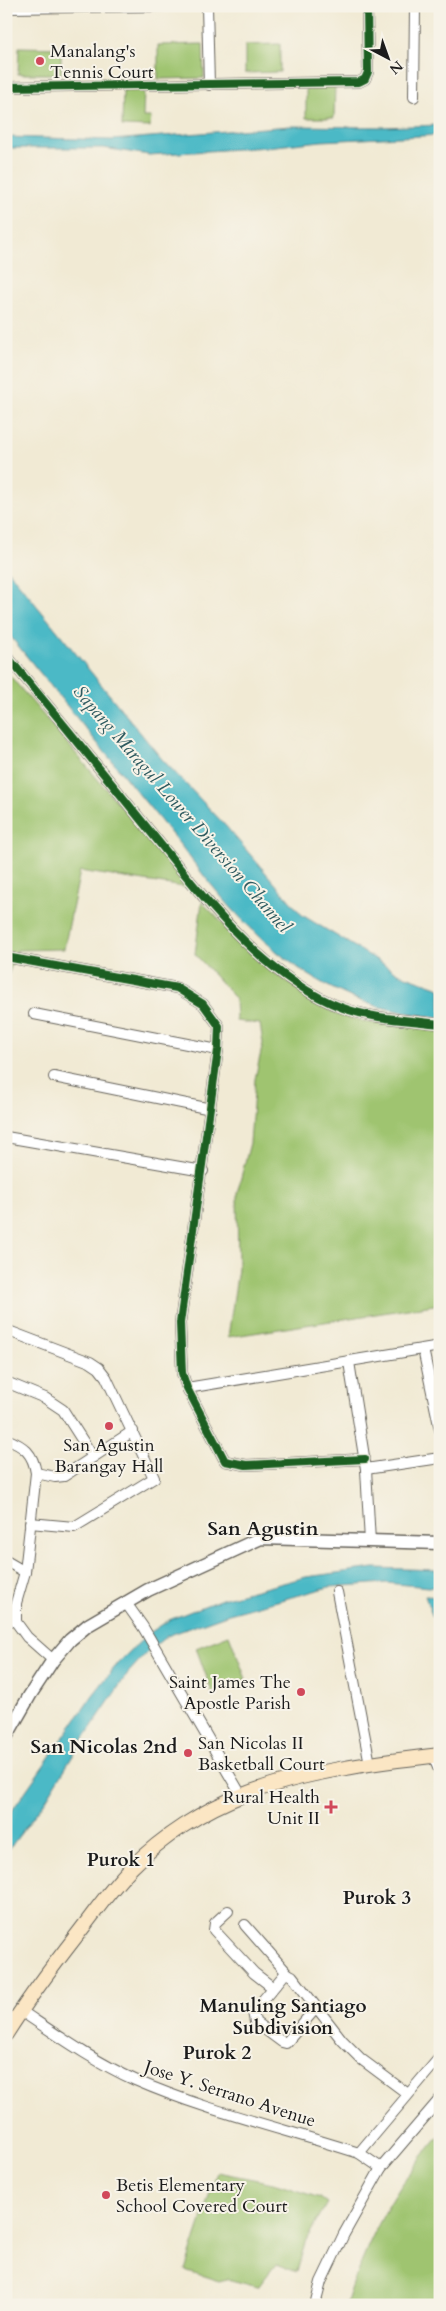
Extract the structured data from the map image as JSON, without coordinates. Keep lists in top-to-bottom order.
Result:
{
  "streets": {
    "street": ["Jose Y. Serrano Avenue"]
  },
  "districts": [
    "San Agustin",
    "San Nicolas 2nd",
    "Purok 1",
    "Purok 3",
    "Manuling Santiago Subdivision",
    "Purok 2"
  ],
  "water": ["Sapang Maragul Lower Diversion Channel"],
  "places": {
    "other": [
      "Manalang's Tennis Court",
      "San Agustin Barangay Hall",
      "Saint James The Apostle Parish",
      "San Nicolas II Basketball Court",
      "Betis Elementary School Covered Court"
    ],
    "health": ["Rural Health Unit II"]
  },
  "north": "bottom right"
}
